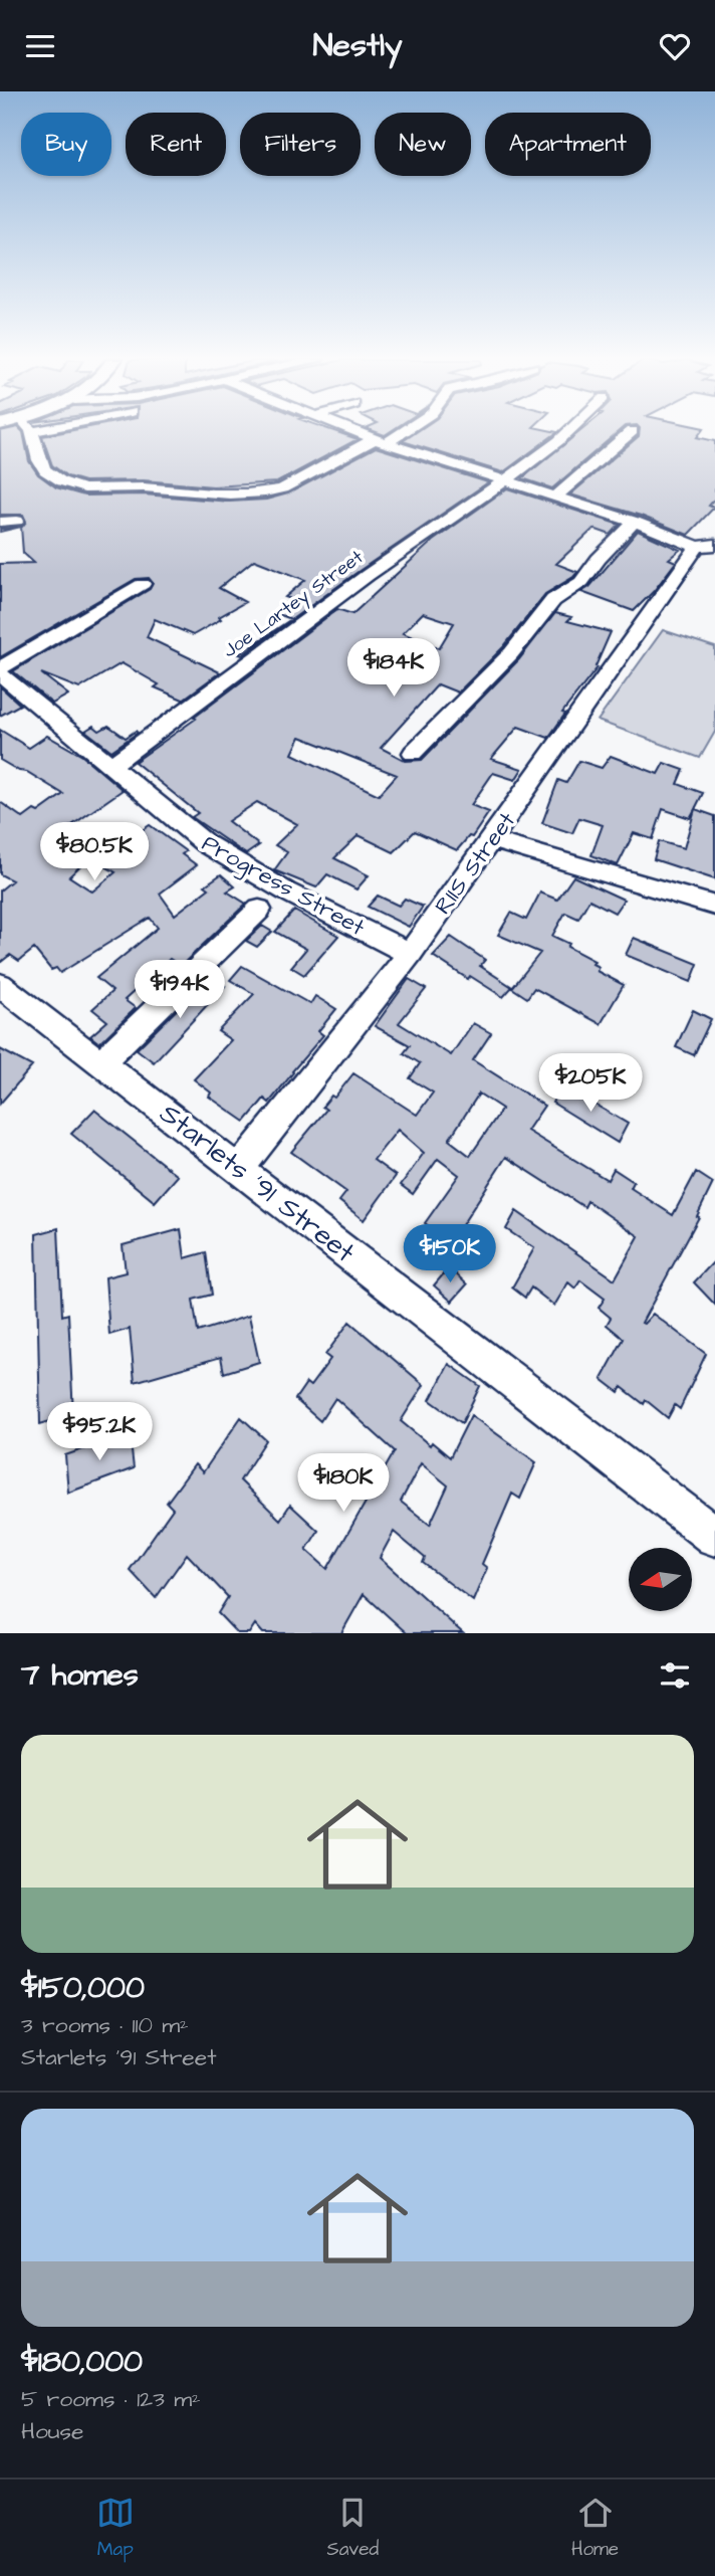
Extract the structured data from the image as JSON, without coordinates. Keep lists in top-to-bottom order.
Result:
{
  "streets": {
    "street": [
      "Joe Lartey Street",
      "RIIS Street",
      "Progress Street",
      "Starlets '91 Street"
    ]
  },
  "crossings": [
    ["Joe Lartey Street", "Progress Street"],
    ["RIIS Street", "Progress Street"],
    ["RIIS Street", "Starlets '91 Street"]
  ],
  "north": "left",
  "page": {
    "header": "Nestly",
    "chip": [
      "Buy",
      "Rent",
      "Filters",
      "New",
      "Apartment"
    ],
    "price": [
      "$184K",
      "$80.5K",
      "$194K",
      "$205K",
      "$150K",
      "$95.2K",
      "$180K"
    ],
    "heading": "7 homes",
    "list": [
      {
        "name": "$150,000",
        "note": "3 rooms · 110 m² · Starlets '91 Street"
      },
      {
        "name": "$180,000",
        "note": "5 rooms · 123 m² · House"
      }
    ],
    "tabs": ["Map", "Saved", "Home"]
  }
}
